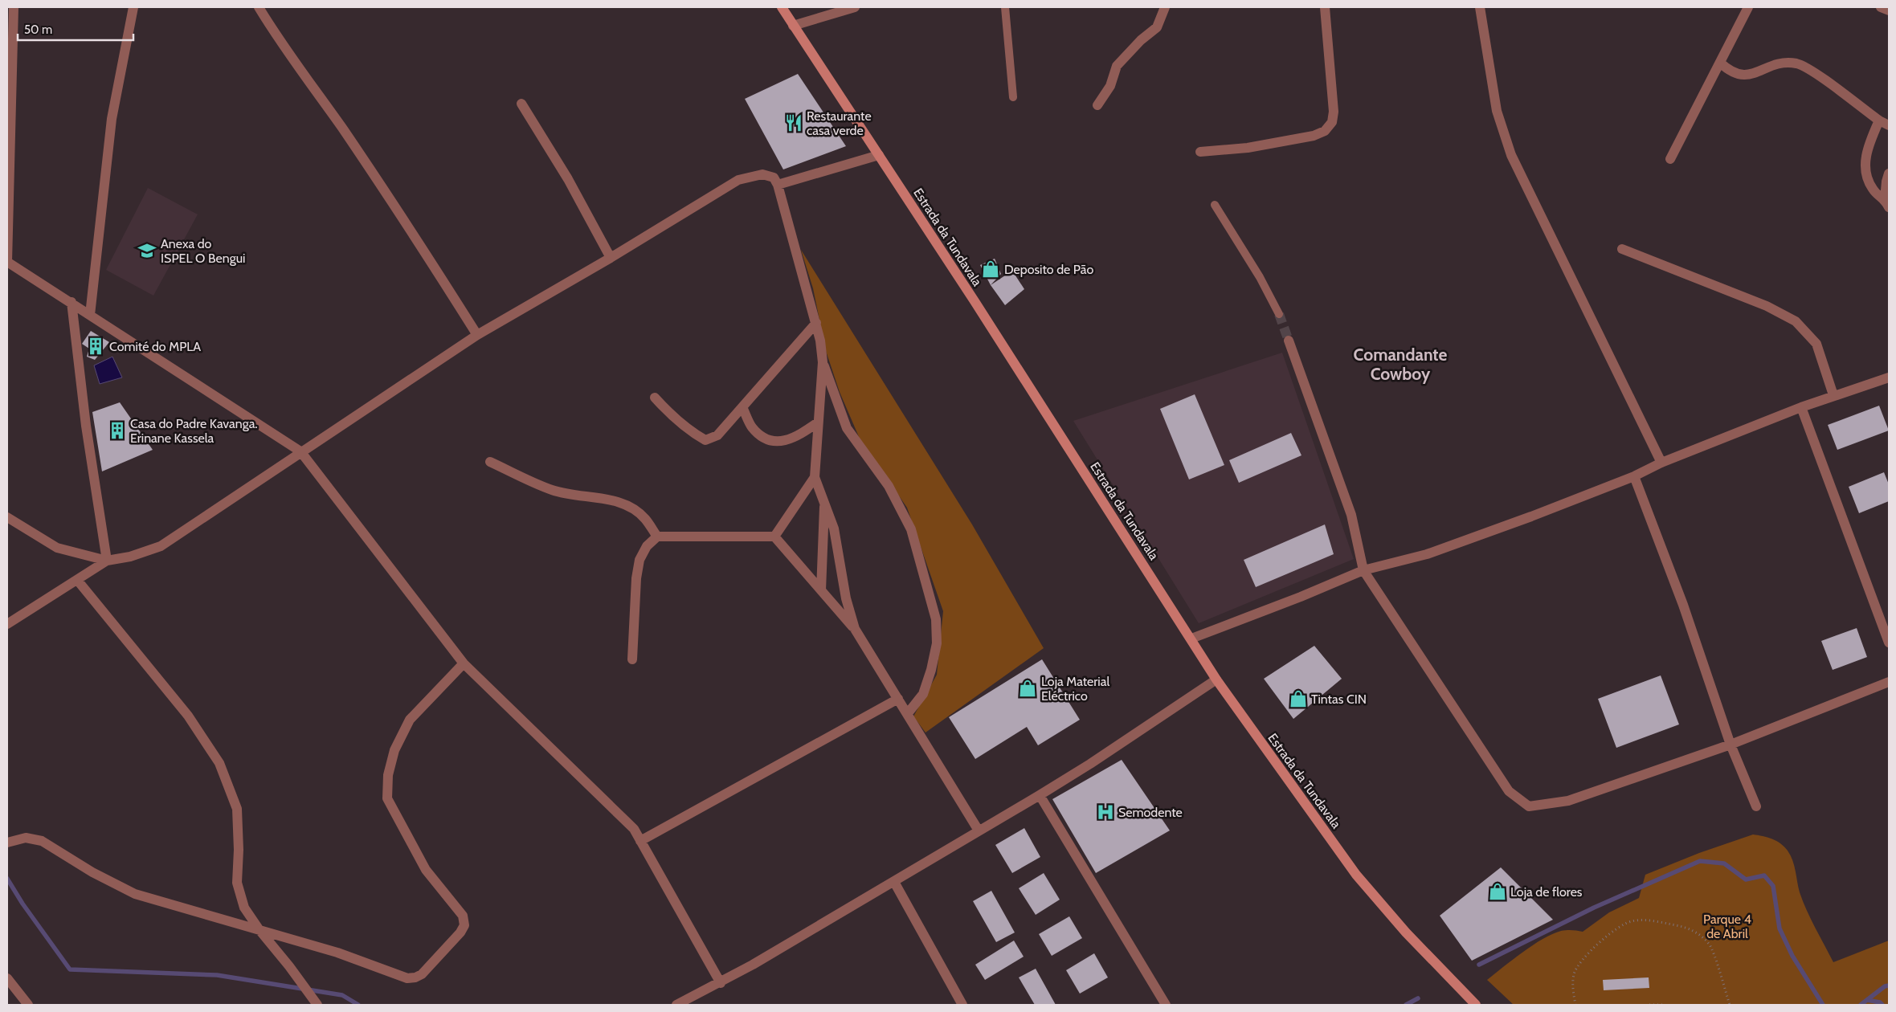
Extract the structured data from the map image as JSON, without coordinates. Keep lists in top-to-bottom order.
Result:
{
  "streets": {
    "main road": ["Estrada da Tundavala"]
  },
  "districts": ["Comandante Cowboy"],
  "parks": ["Parque 4 de Abril"],
  "places": {
    "restaurant": ["Restaurante casa verde"],
    "school or university": ["Anexa do ISPEL O Bengui"],
    "shop": [
      "Deposito de Pão",
      "Loja Material Eléctrico",
      "Tintas CIN",
      "Loja de flores"
    ],
    "building": ["Comité do MPLA", "Casa do Padre Kavanga. Erinane Kassela"],
    "hospital": ["Semodente"]
  },
  "scale_bar": "50 m"
}
